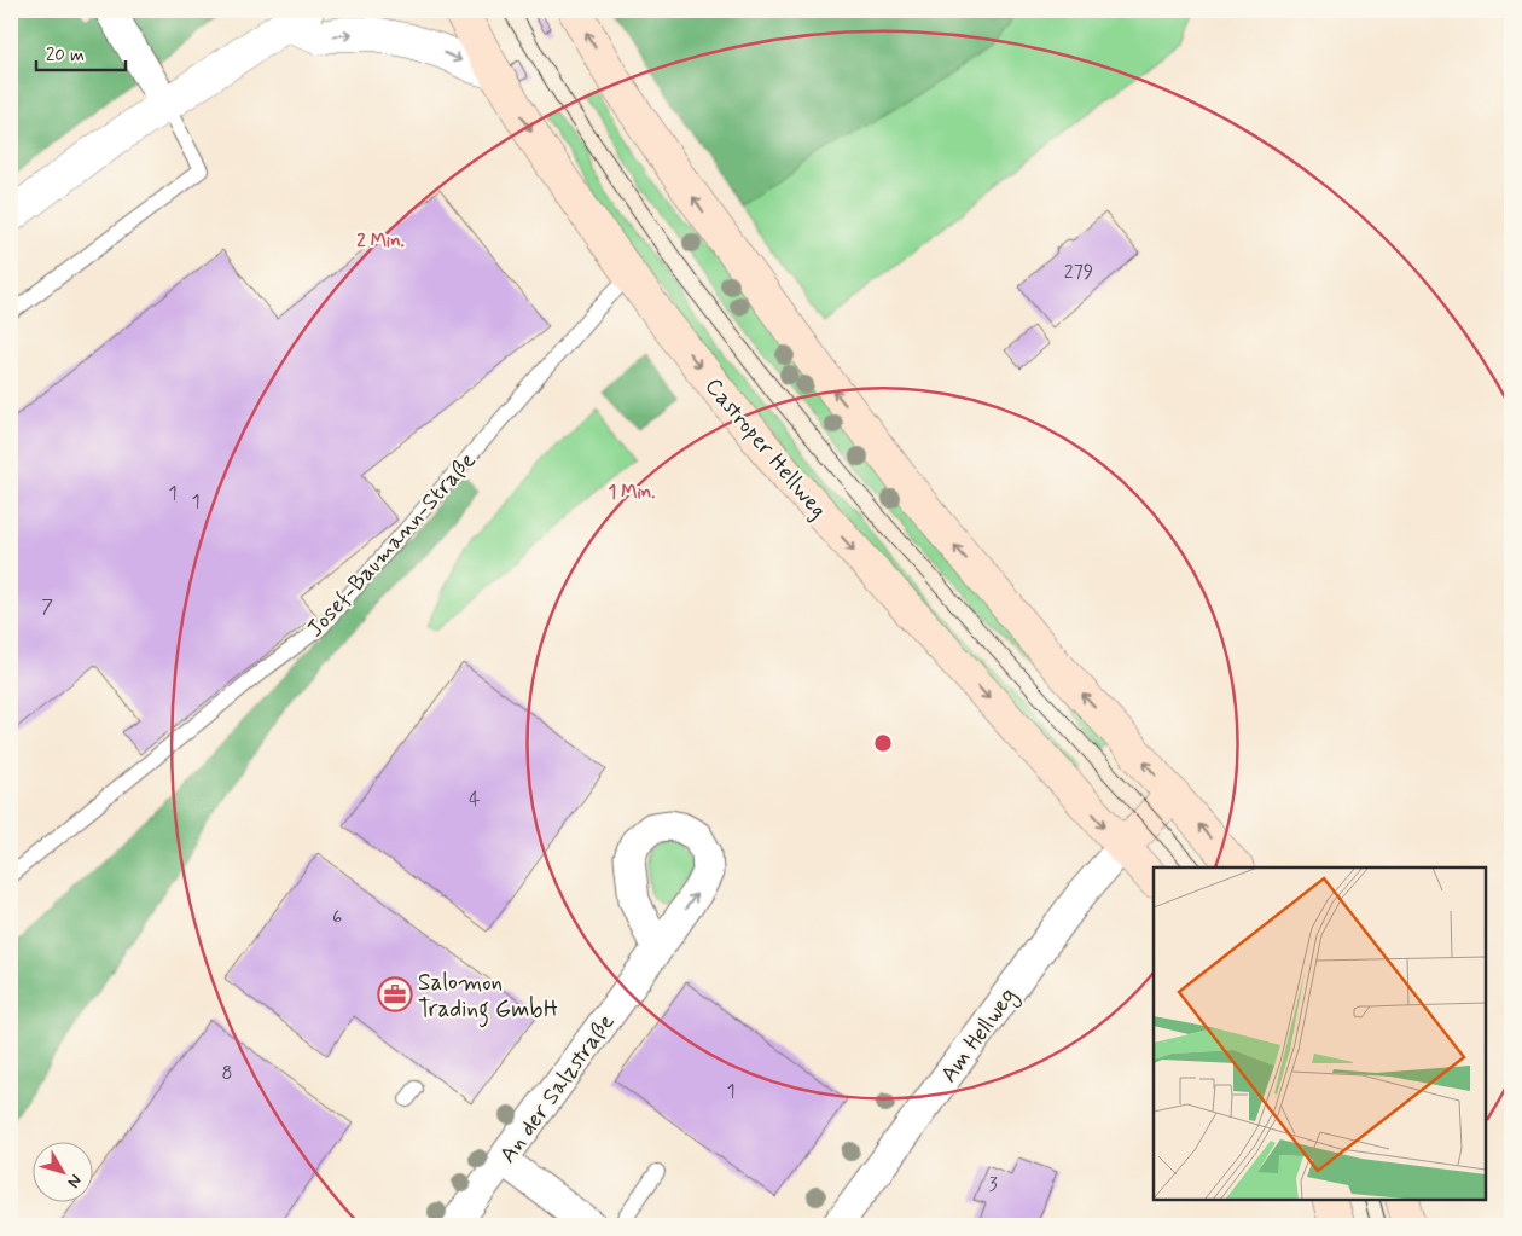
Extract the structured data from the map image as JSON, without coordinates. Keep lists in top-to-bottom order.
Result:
{
  "streets": {
    "main road": ["Castroper Hellweg"],
    "street": ["Am Hellweg", "An der Salzstraße"],
    "lane": ["Josef-Baumann-Straße"]
  },
  "crossings": [
    ["Castroper Hellweg", "Josef-Baumann-Straße"],
    ["Castroper Hellweg", "Am Hellweg"]
  ],
  "places": {
    "office": ["Salomon Trading GmbH"]
  },
  "house_numbers": [
    "279",
    "1",
    "1",
    "7",
    "4",
    "6",
    "8",
    "1",
    "3"
  ],
  "scale_bar": "20 m",
  "north": "bottom right",
  "rings": ["2 Min.", "1 Min."]
}
